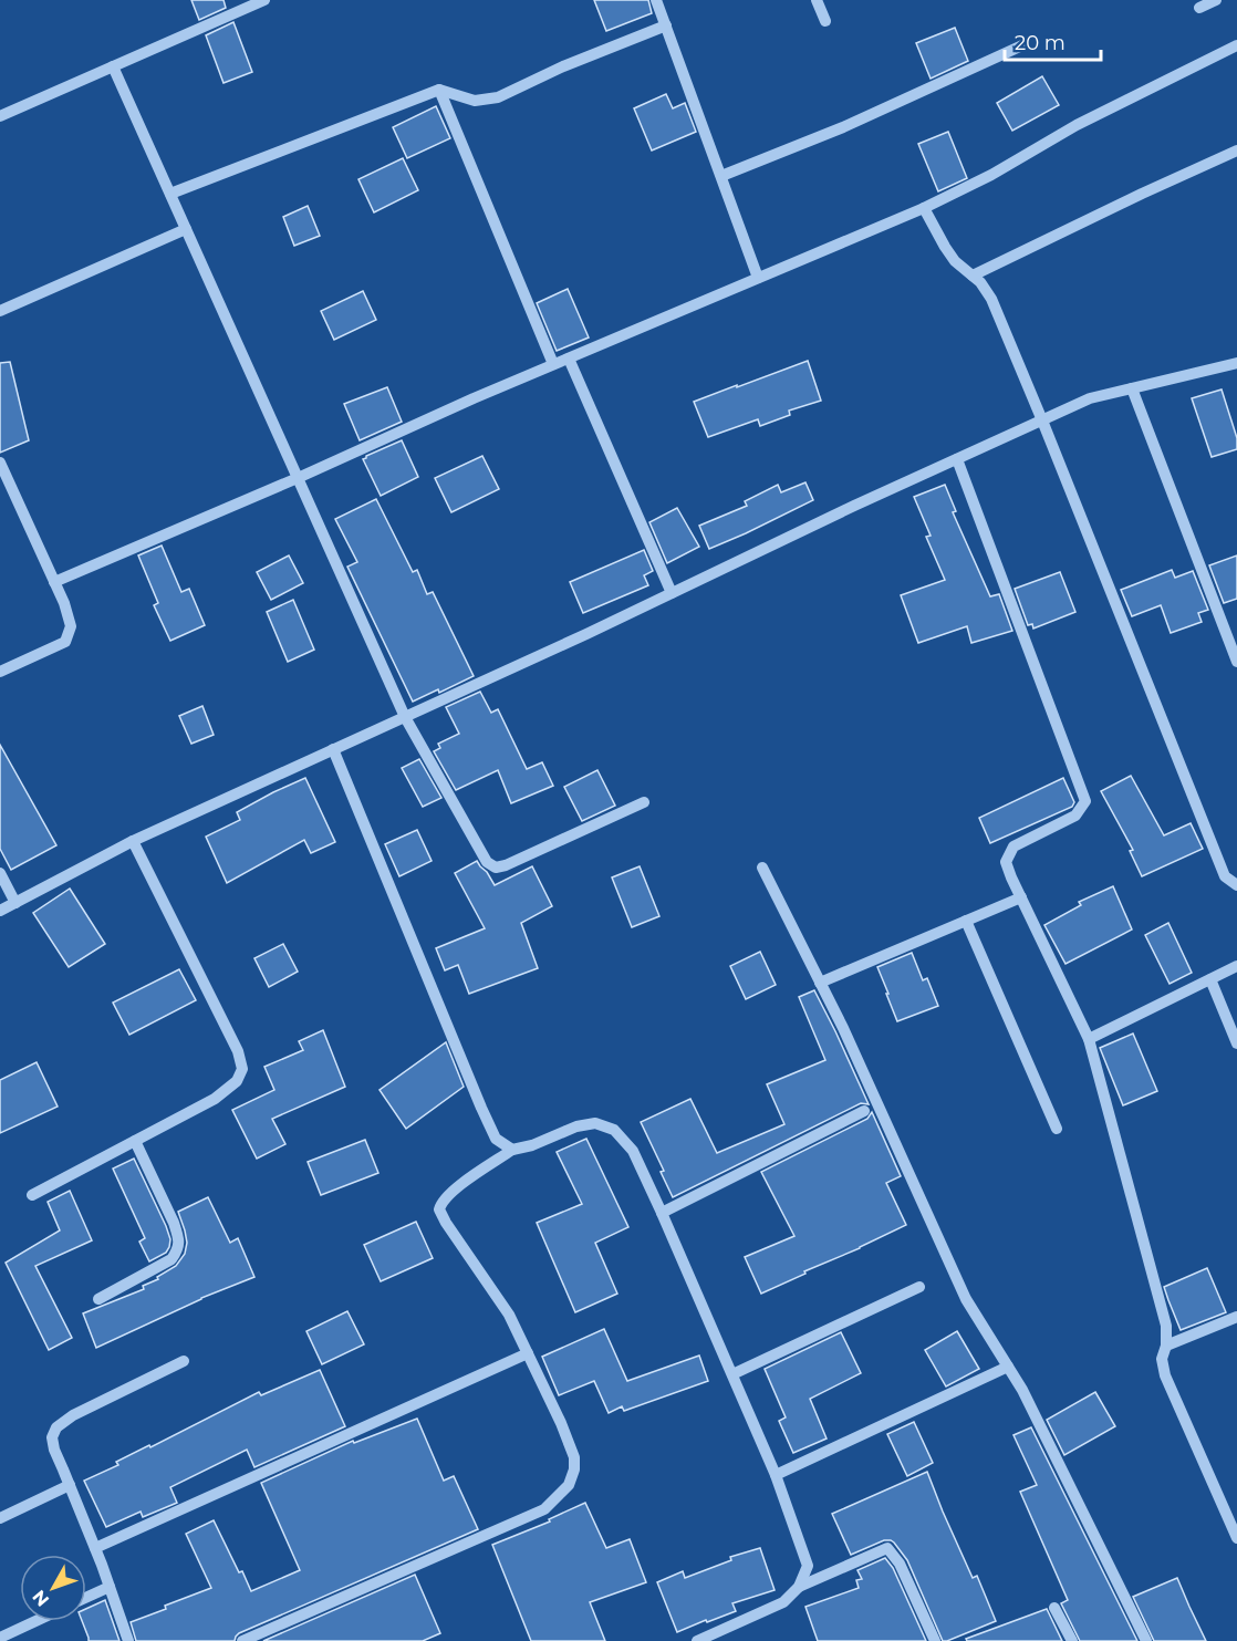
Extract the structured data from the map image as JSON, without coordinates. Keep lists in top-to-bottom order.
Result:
{
  "scale_bar": "20 m",
  "north": "bottom left"
}
